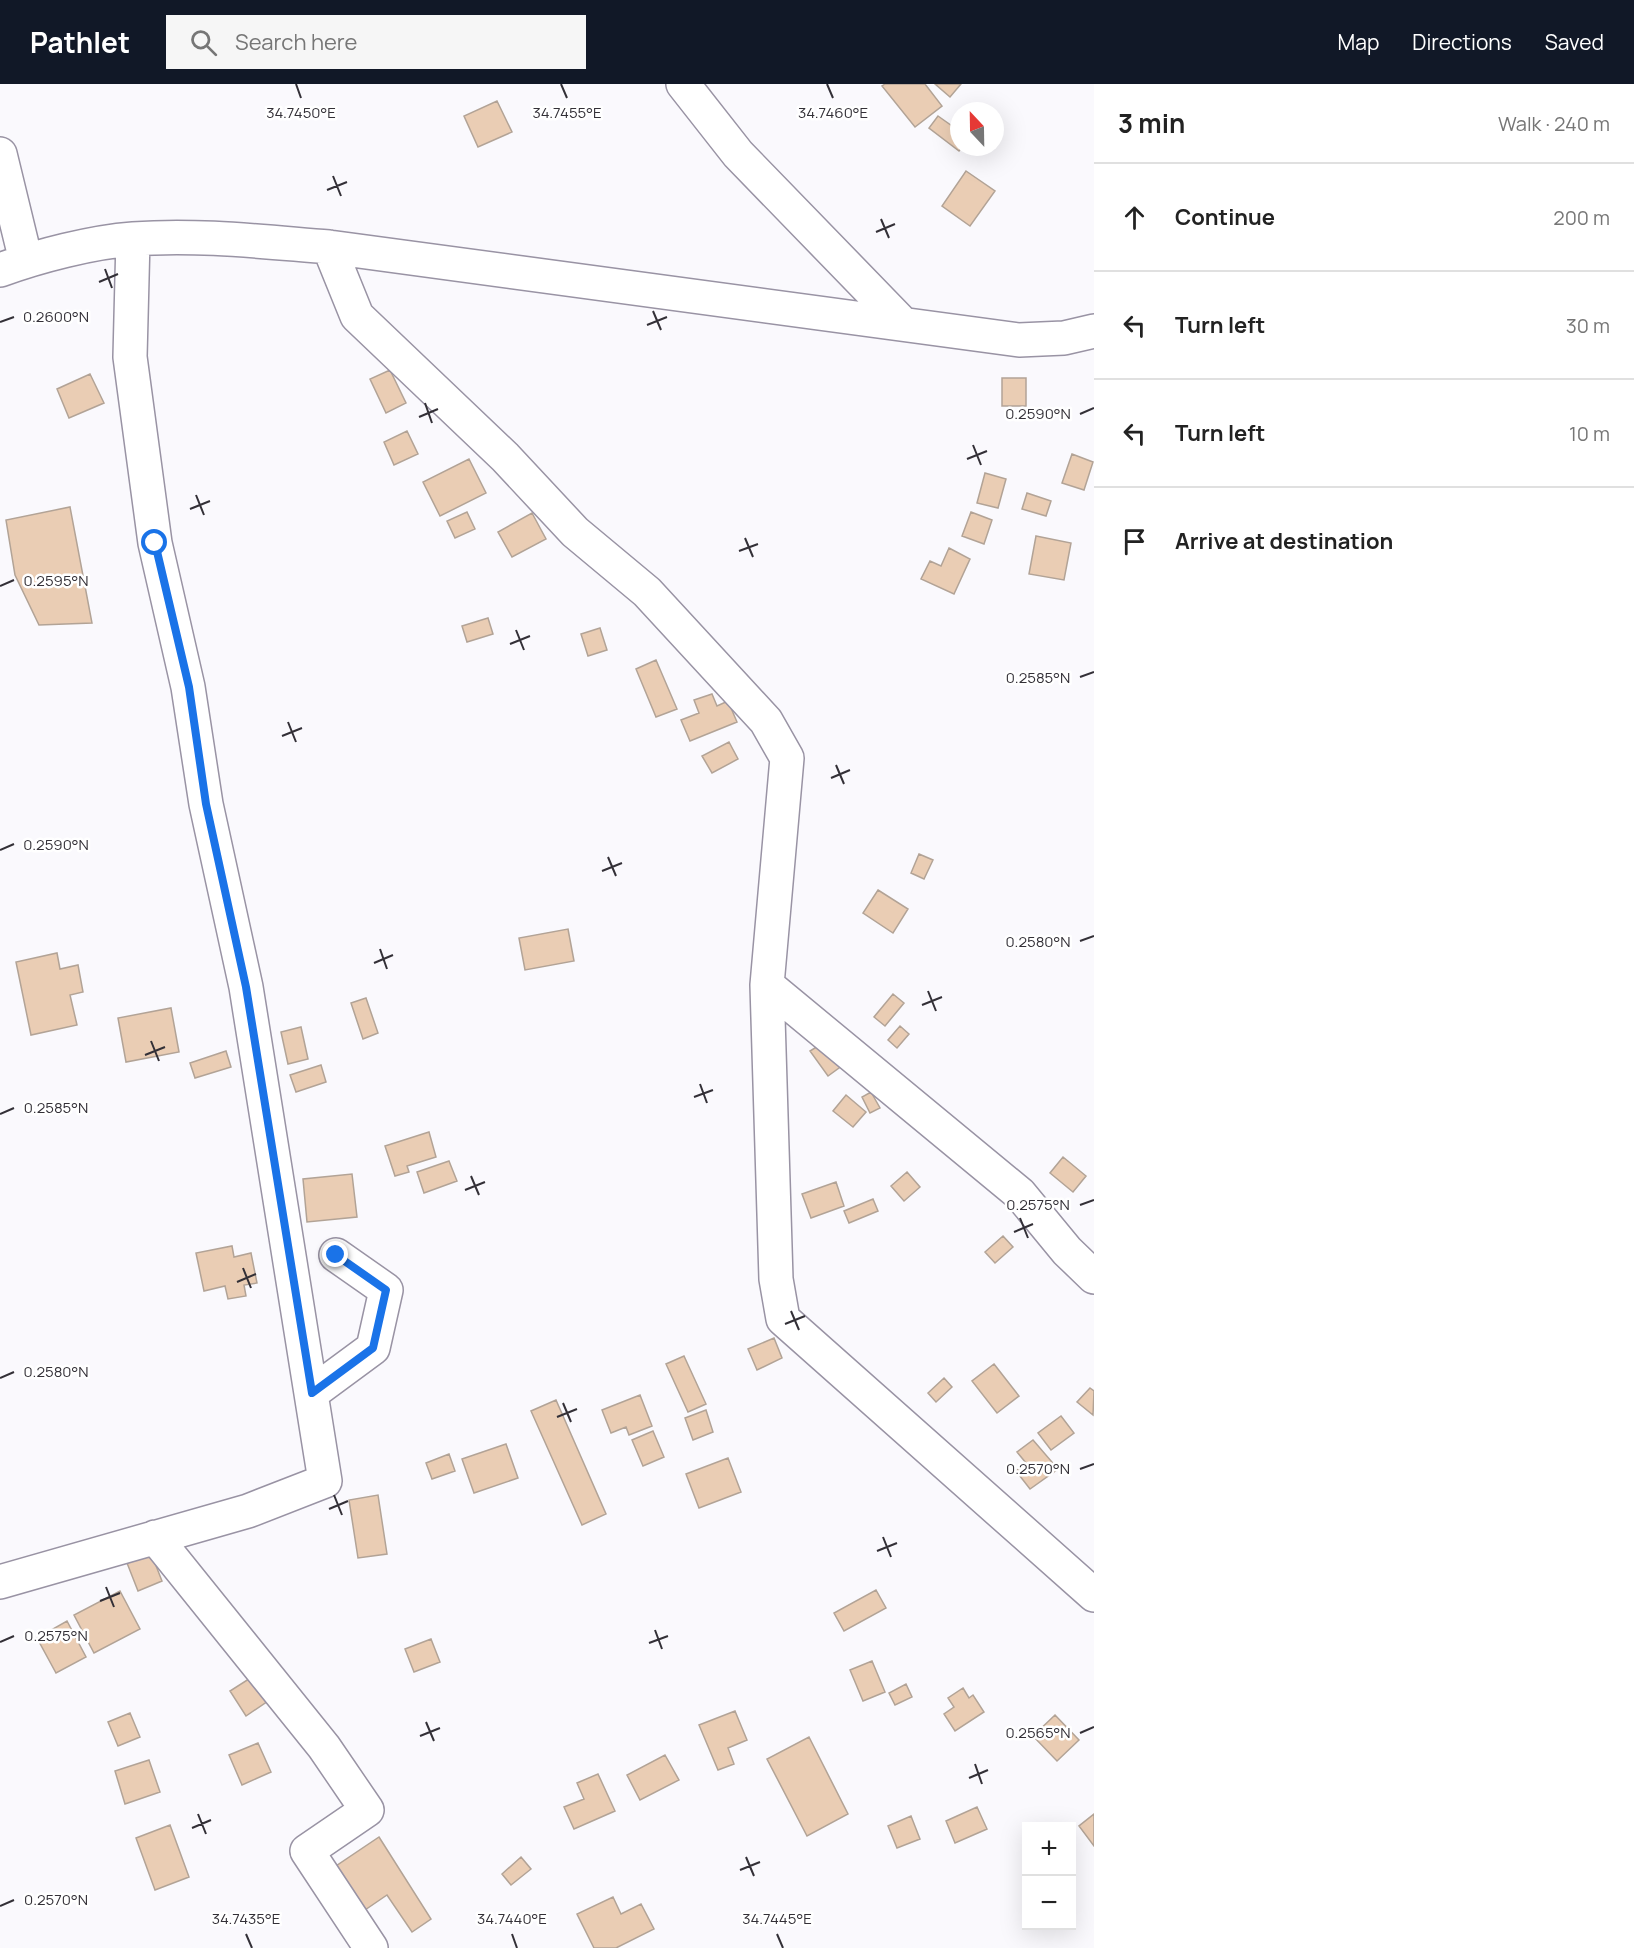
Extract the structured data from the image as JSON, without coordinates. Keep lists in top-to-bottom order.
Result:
{
  "north": "top",
  "page": {
    "header": "Pathlet",
    "search": "Search here",
    "nav": ["Map", "Directions", "Saved"],
    "heading": ["3 min", "Walk · 240 m"],
    "list": [
      ["Continue", "200 m"],
      ["Turn left", "30 m"],
      ["Turn left", "10 m"],
      "Arrive at destination"
    ],
    "map_buttons": ["+", "−"]
  },
  "coordinates": [
    "34.7450°E",
    "34.7455°E",
    "34.7460°E",
    "0.2600°N",
    "0.2590°N",
    "0.2595°N",
    "0.2585°N",
    "0.2580°N",
    "0.2575°N",
    "0.2570°N",
    "0.2565°N",
    "34.7435°E",
    "34.7440°E",
    "34.7445°E"
  ]
}
